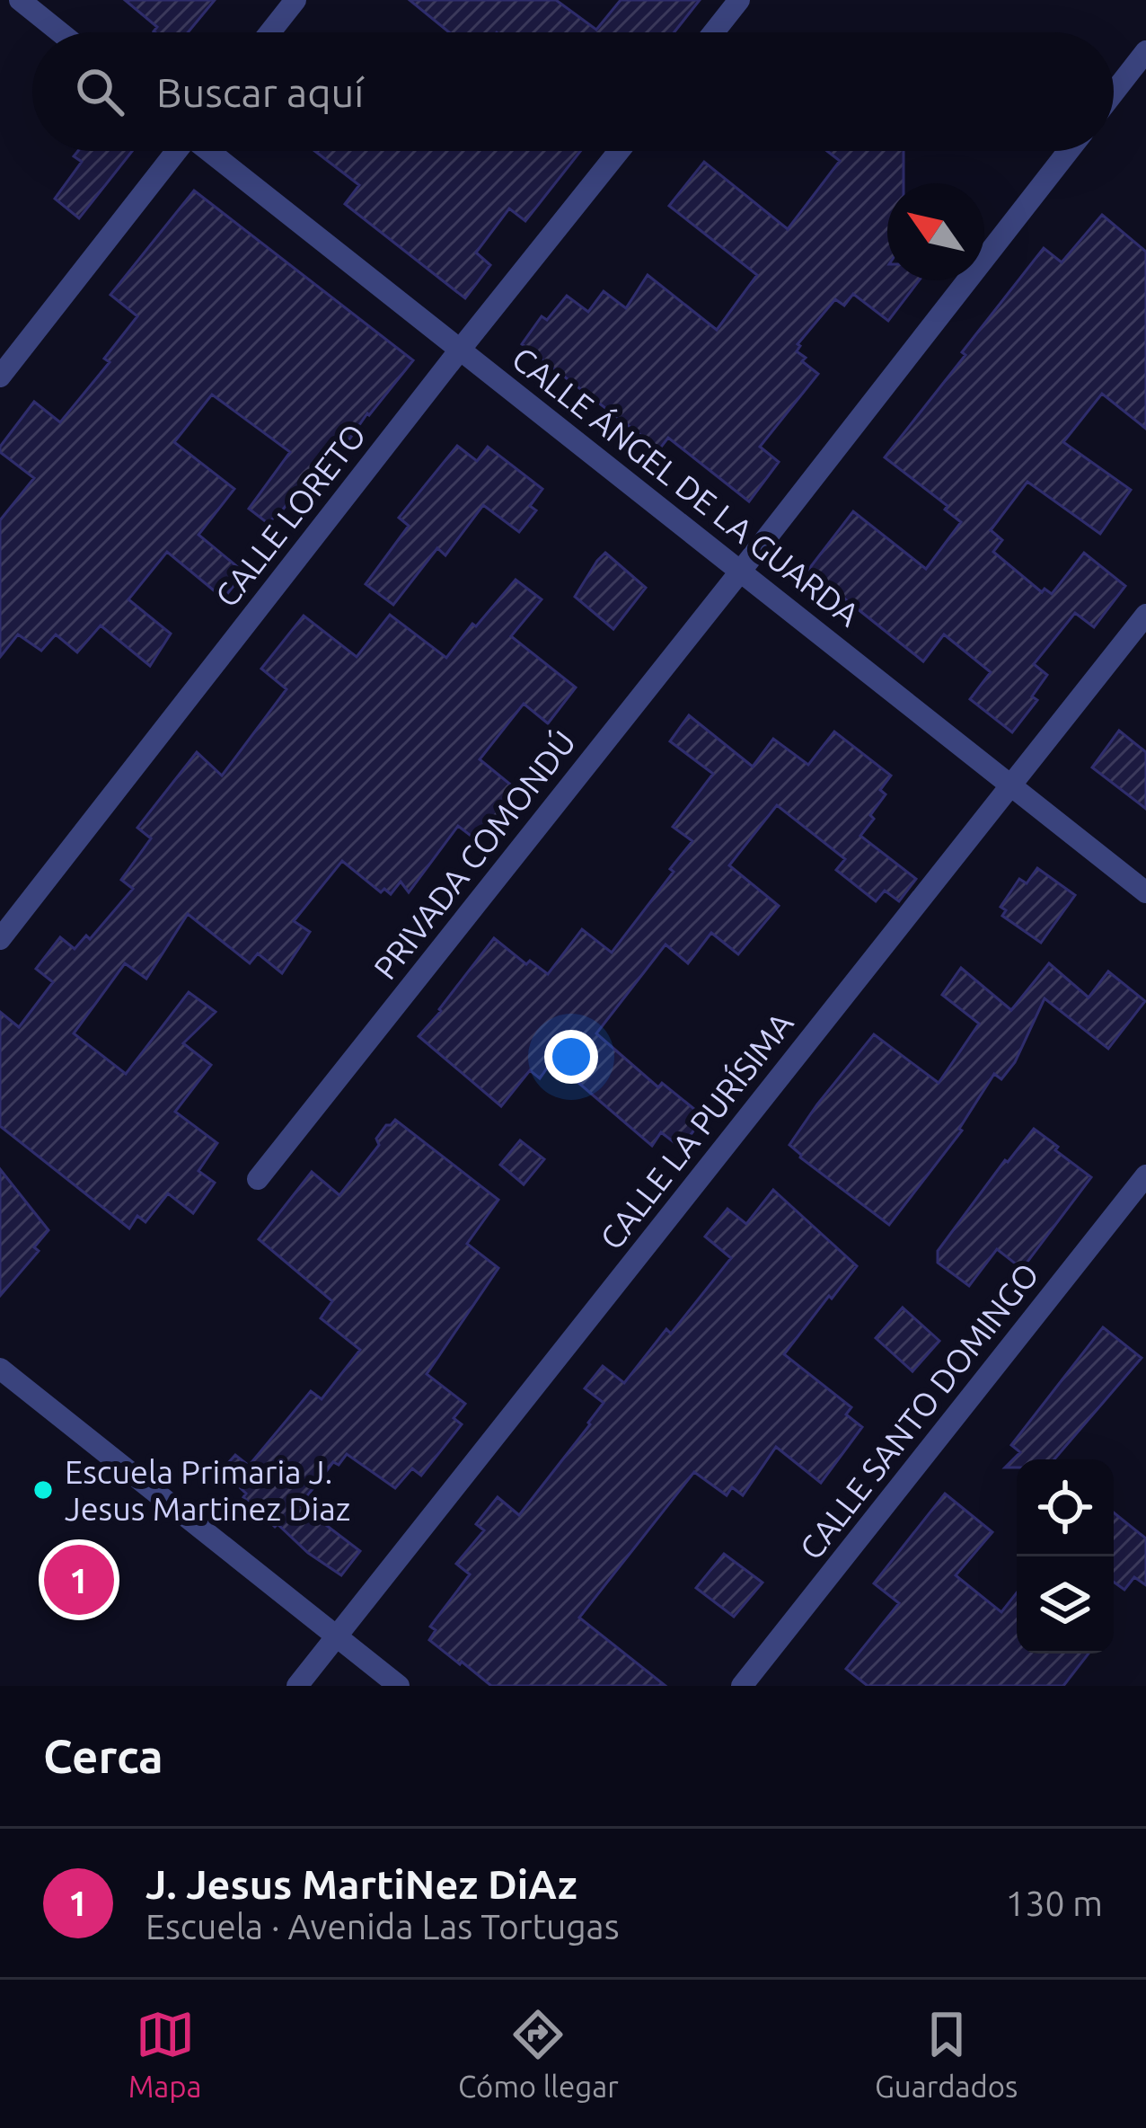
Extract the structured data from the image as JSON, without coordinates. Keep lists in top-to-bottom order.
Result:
{
  "streets": {
    "street": [
      "CALLE ÁNGEL DE LA GUARDA",
      "CALLE LORETO",
      "PRIVADA COMONDÚ",
      "CALLE LA PURÍSIMA",
      "CALLE SANTO DOMINGO"
    ]
  },
  "crossings": [
    ["CALLE ÁNGEL DE LA GUARDA", "CALLE LORETO"],
    ["CALLE ÁNGEL DE LA GUARDA", "PRIVADA COMONDÚ"],
    ["CALLE ÁNGEL DE LA GUARDA", "CALLE LA PURÍSIMA"]
  ],
  "places": ["Escuela Primaria J. Jesus Martinez Diaz"],
  "north": "top left",
  "page": {
    "search": "Buscar aquí",
    "pins": "1",
    "heading": "Cerca",
    "list": [
      {
        "mark": "1",
        "name": "J. Jesus MartiNez DiAz",
        "note": "Escuela · Avenida Las Tortugas",
        "value": "130 m"
      }
    ],
    "nav": ["Mapa", "Cómo llegar", "Guardados"]
  }
}
